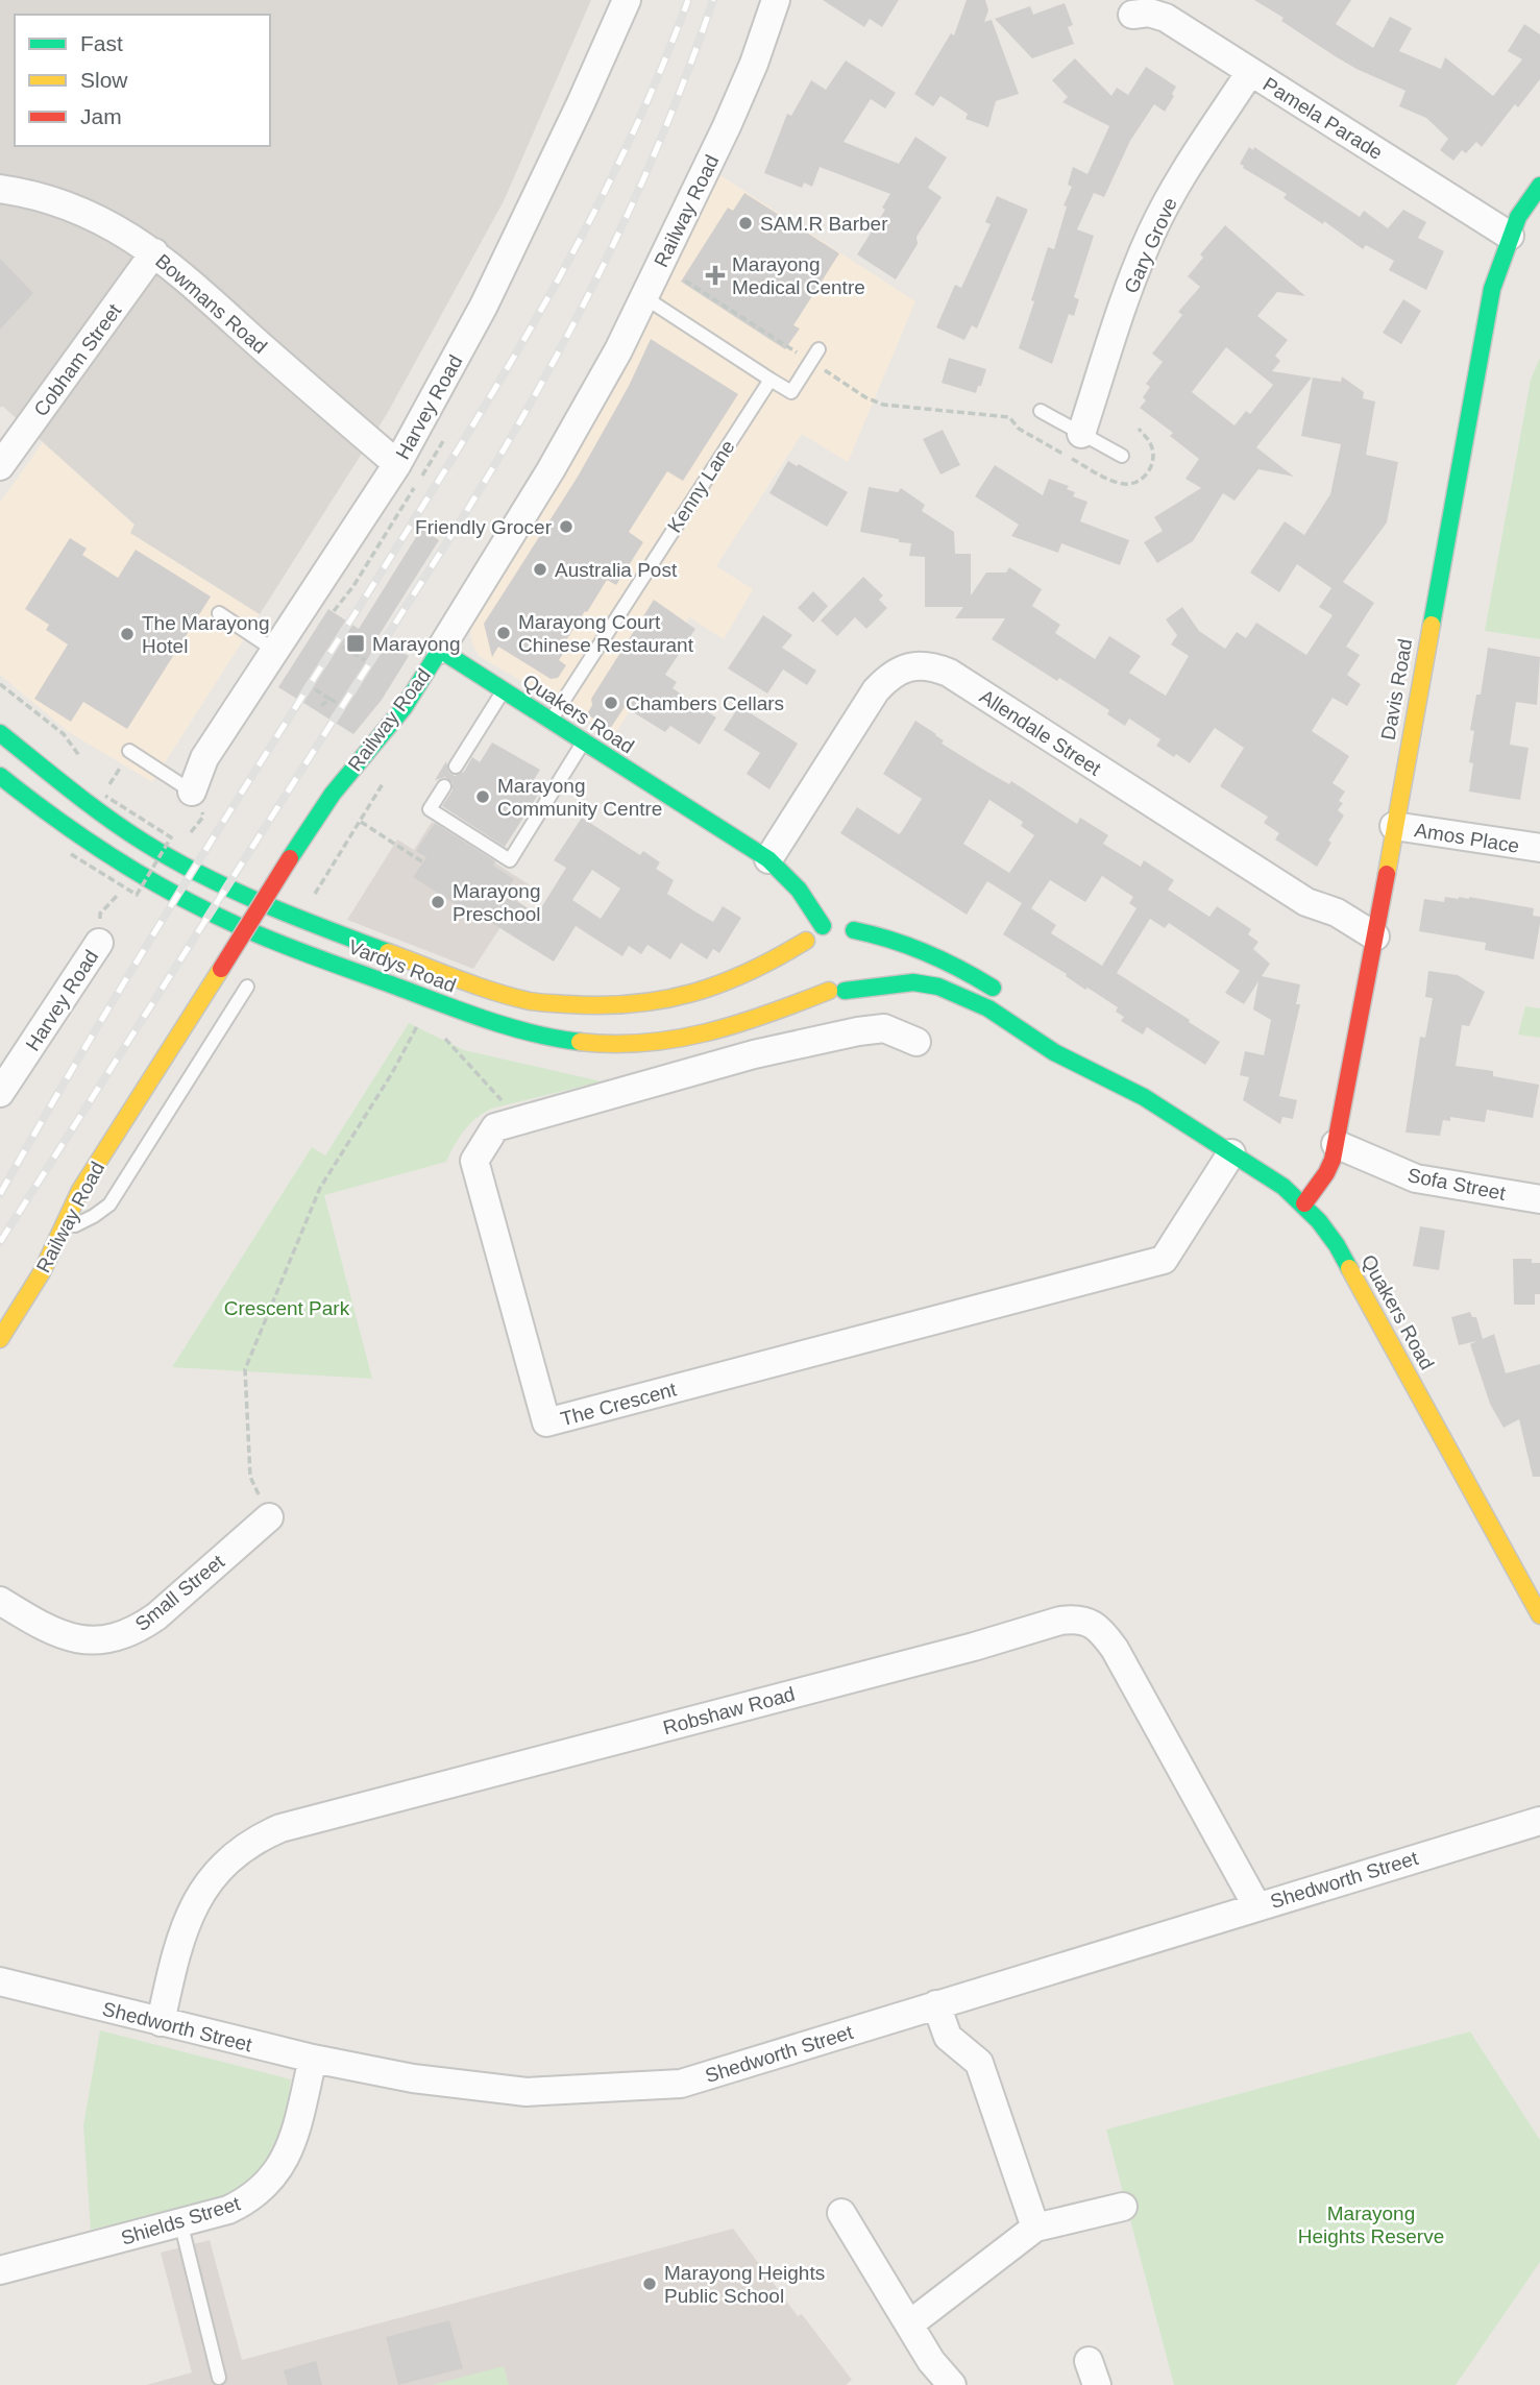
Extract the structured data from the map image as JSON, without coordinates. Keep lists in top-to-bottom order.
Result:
{
  "streets": {
    "main road": [
      "Railway Road",
      "Davis Road",
      "Quakers Road",
      "Vardys Road"
    ],
    "street": [
      "Pamela Parade",
      "Gary Grove",
      "Bowmans Road",
      "Cobham Street",
      "Harvey Road",
      "Allendale Street",
      "Amos Place",
      "Sofa Street",
      "The Crescent",
      "Small Street",
      "Robshaw Road",
      "Shedworth Street",
      "Shields Street"
    ],
    "lane": ["Kenny Lane"]
  },
  "crossings": [
    ["Pamela Parade", "Gary Grove"],
    ["Pamela Parade", "Davis Road"],
    ["Railway Road", "Quakers Road"],
    ["Bowmans Road", "Cobham Street"],
    ["Bowmans Road", "Harvey Road"],
    ["Kenny Lane", "Quakers Road"],
    ["Davis Road", "Quakers Road"],
    ["Davis Road", "Allendale Street"],
    ["Davis Road", "Amos Place"],
    ["Davis Road", "Sofa Street"],
    ["Quakers Road", "Allendale Street"],
    ["Quakers Road", "Vardys Road"],
    ["Quakers Road", "The Crescent"],
    ["Robshaw Road", "Shedworth Street"],
    ["Shedworth Street", "Shields Street"]
  ],
  "parks": ["Crescent Park", "Marayong Heights Reserve"],
  "places": {
    "other": [
      "SAM.R Barber",
      "Friendly Grocer",
      "Australia Post",
      "Marayong Court Chinese Restaurant",
      "The Marayong Hotel",
      "Chambers Cellars",
      "Marayong Community Centre",
      "Marayong Preschool",
      "Marayong Heights Public School"
    ],
    "health": ["Marayong Medical Centre"],
    "transit": ["Marayong"]
  },
  "legend": ["Fast", "Slow", "Jam"]
}
